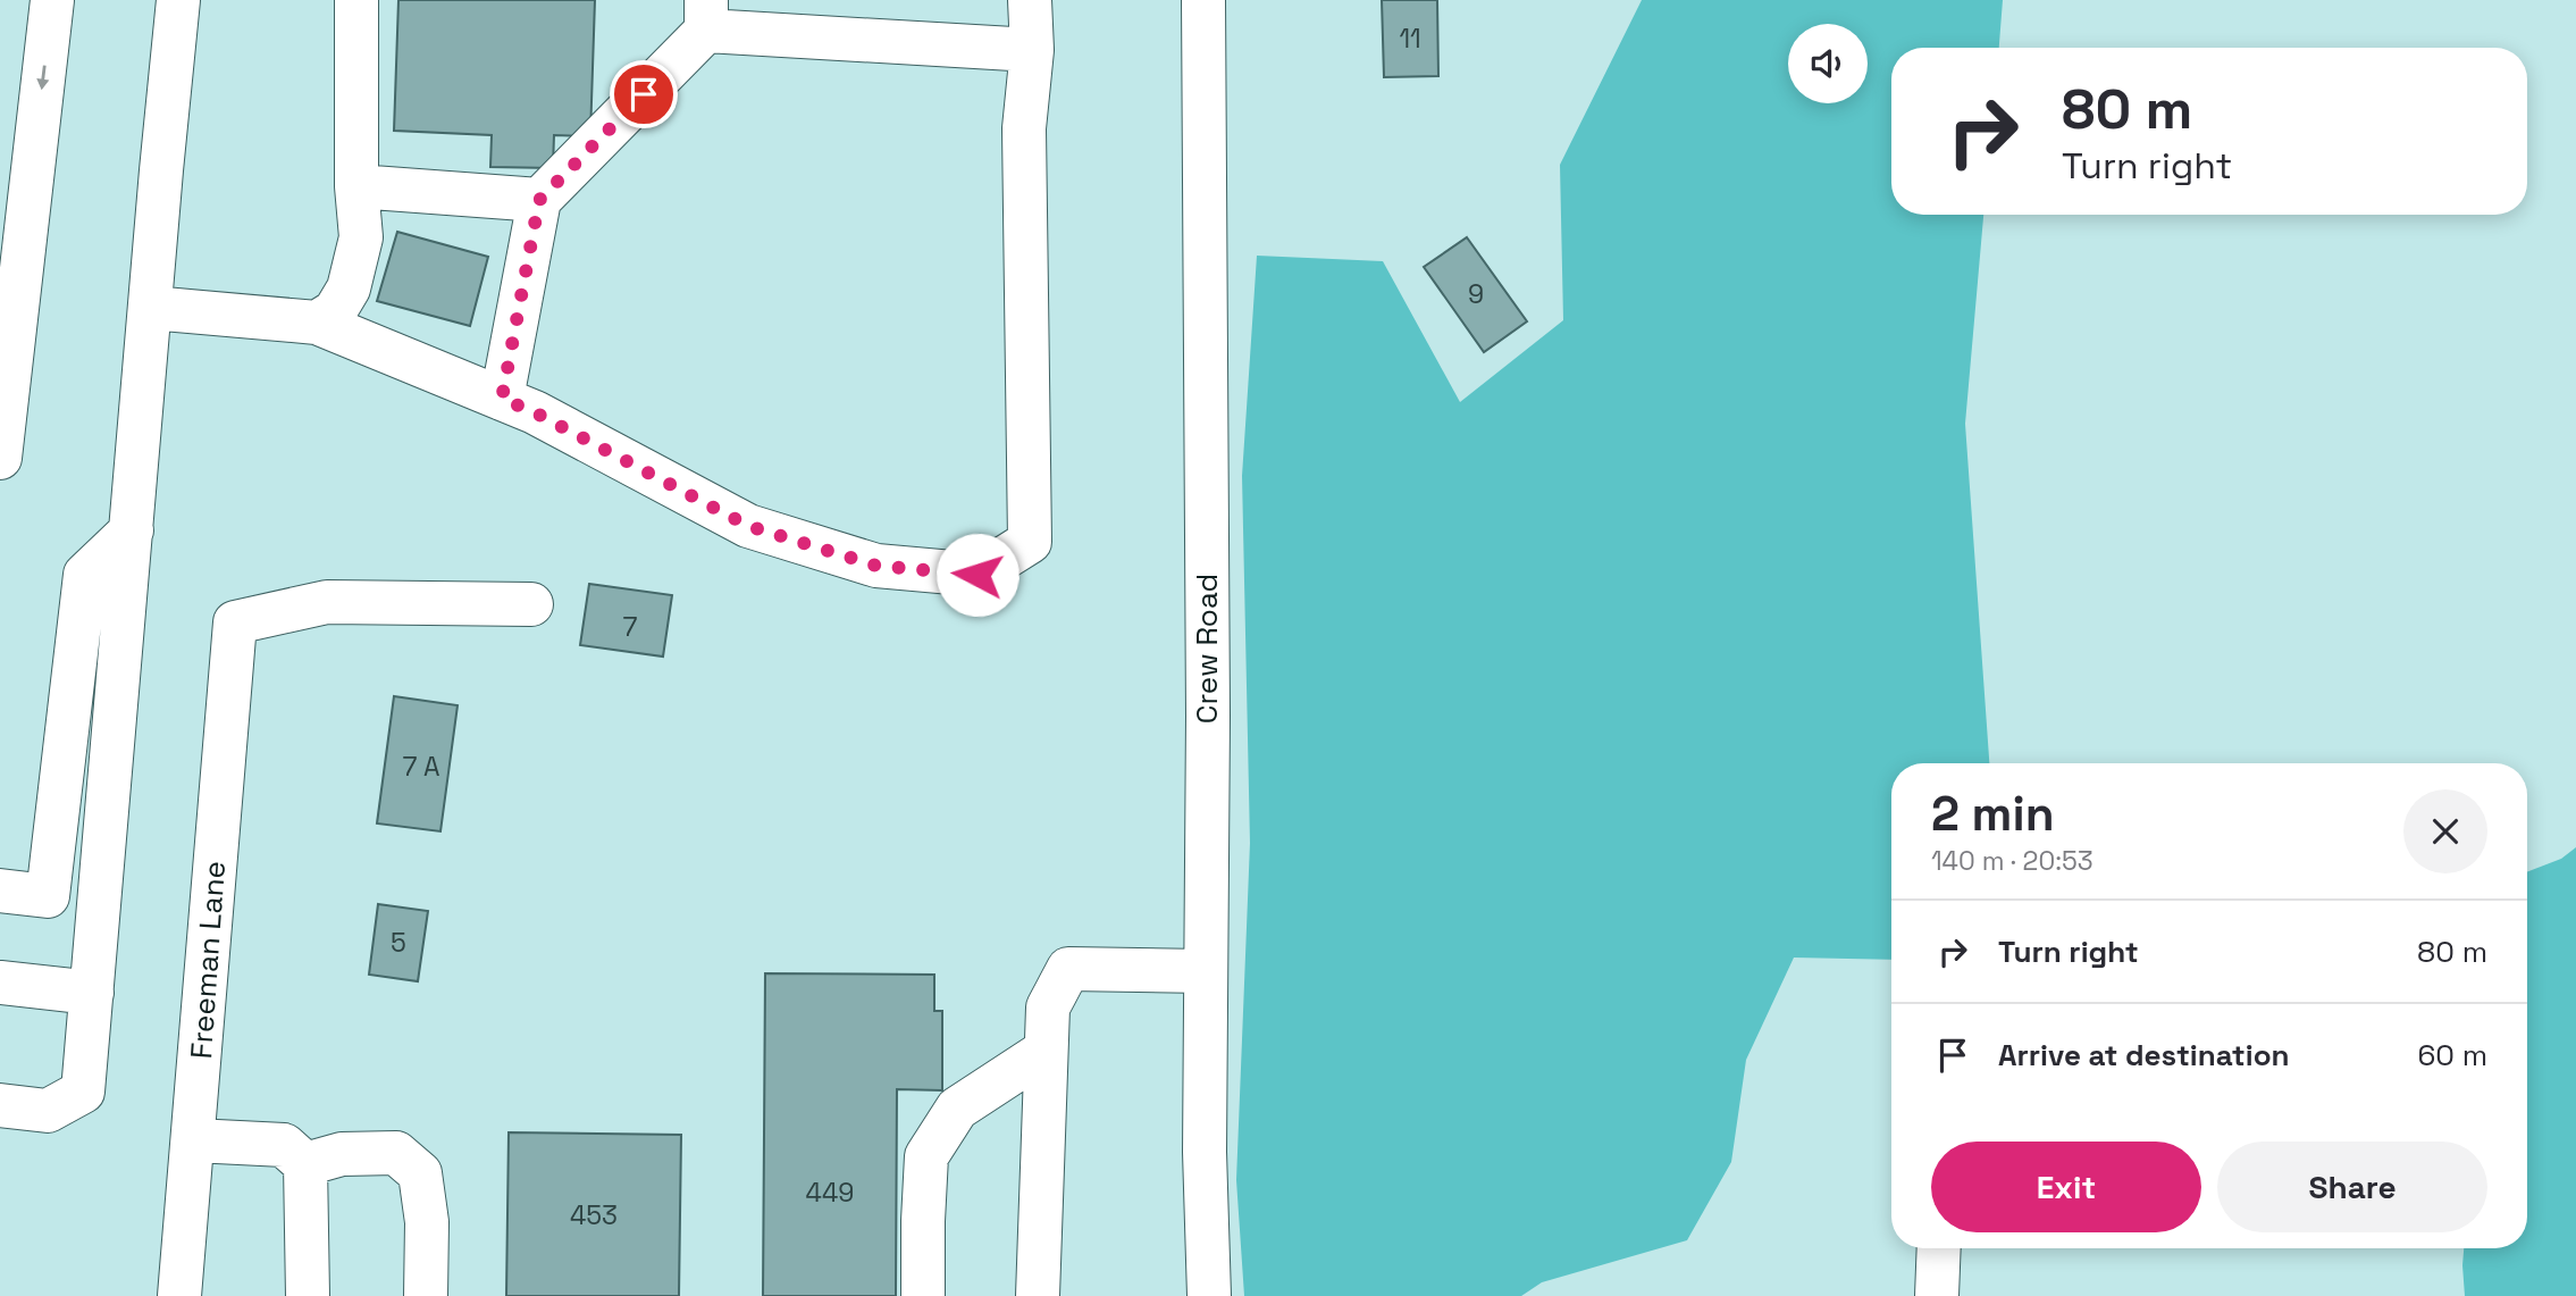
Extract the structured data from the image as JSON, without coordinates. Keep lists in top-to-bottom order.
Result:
{
  "streets": {
    "street": ["Crew Road", "Freeman Lane"]
  },
  "house_numbers": [
    "11",
    "9",
    "7",
    "7 A",
    "5",
    "449",
    "453"
  ],
  "page": {
    "turn": ["80 m", "Turn right"],
    "heading": ["2 min", "140 m · 20:53"],
    "list": [
      {
        "name": "Turn right",
        "value": "80 m"
      },
      {
        "name": "Arrive at destination",
        "value": "60 m"
      }
    ],
    "buttons": ["Exit", "Share"]
  }
}
